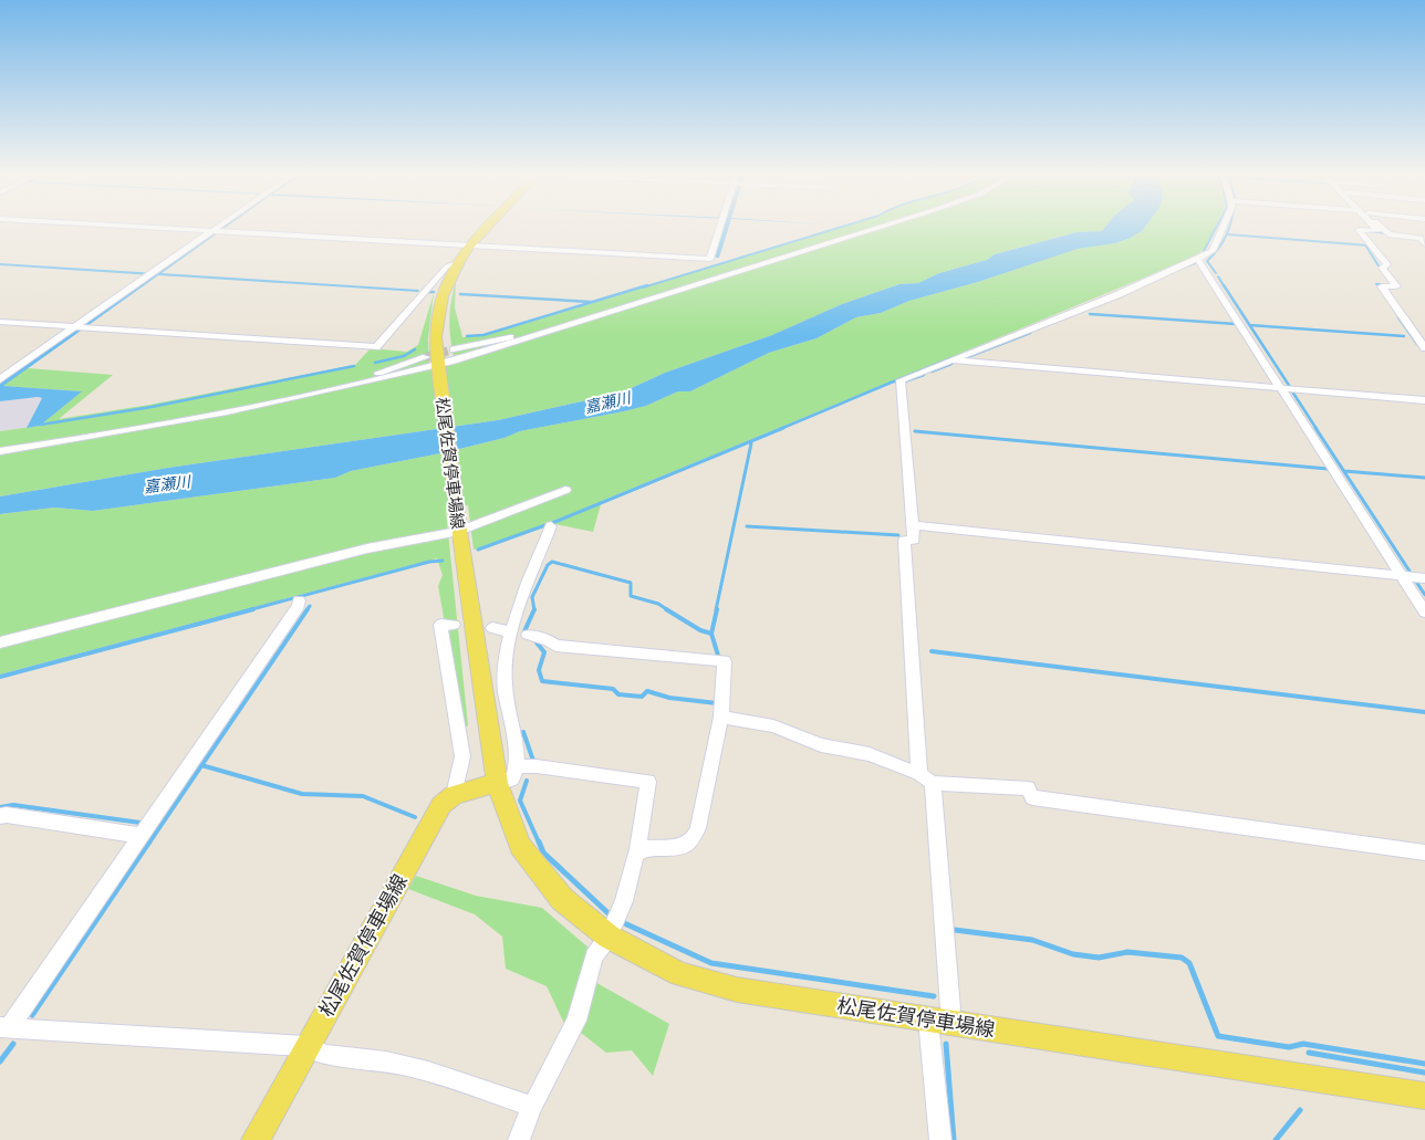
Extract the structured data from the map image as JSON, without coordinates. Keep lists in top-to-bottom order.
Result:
{
  "streets": {
    "main road": ["松尾佐賀停車場線"]
  },
  "water": ["嘉瀬川"]
}
